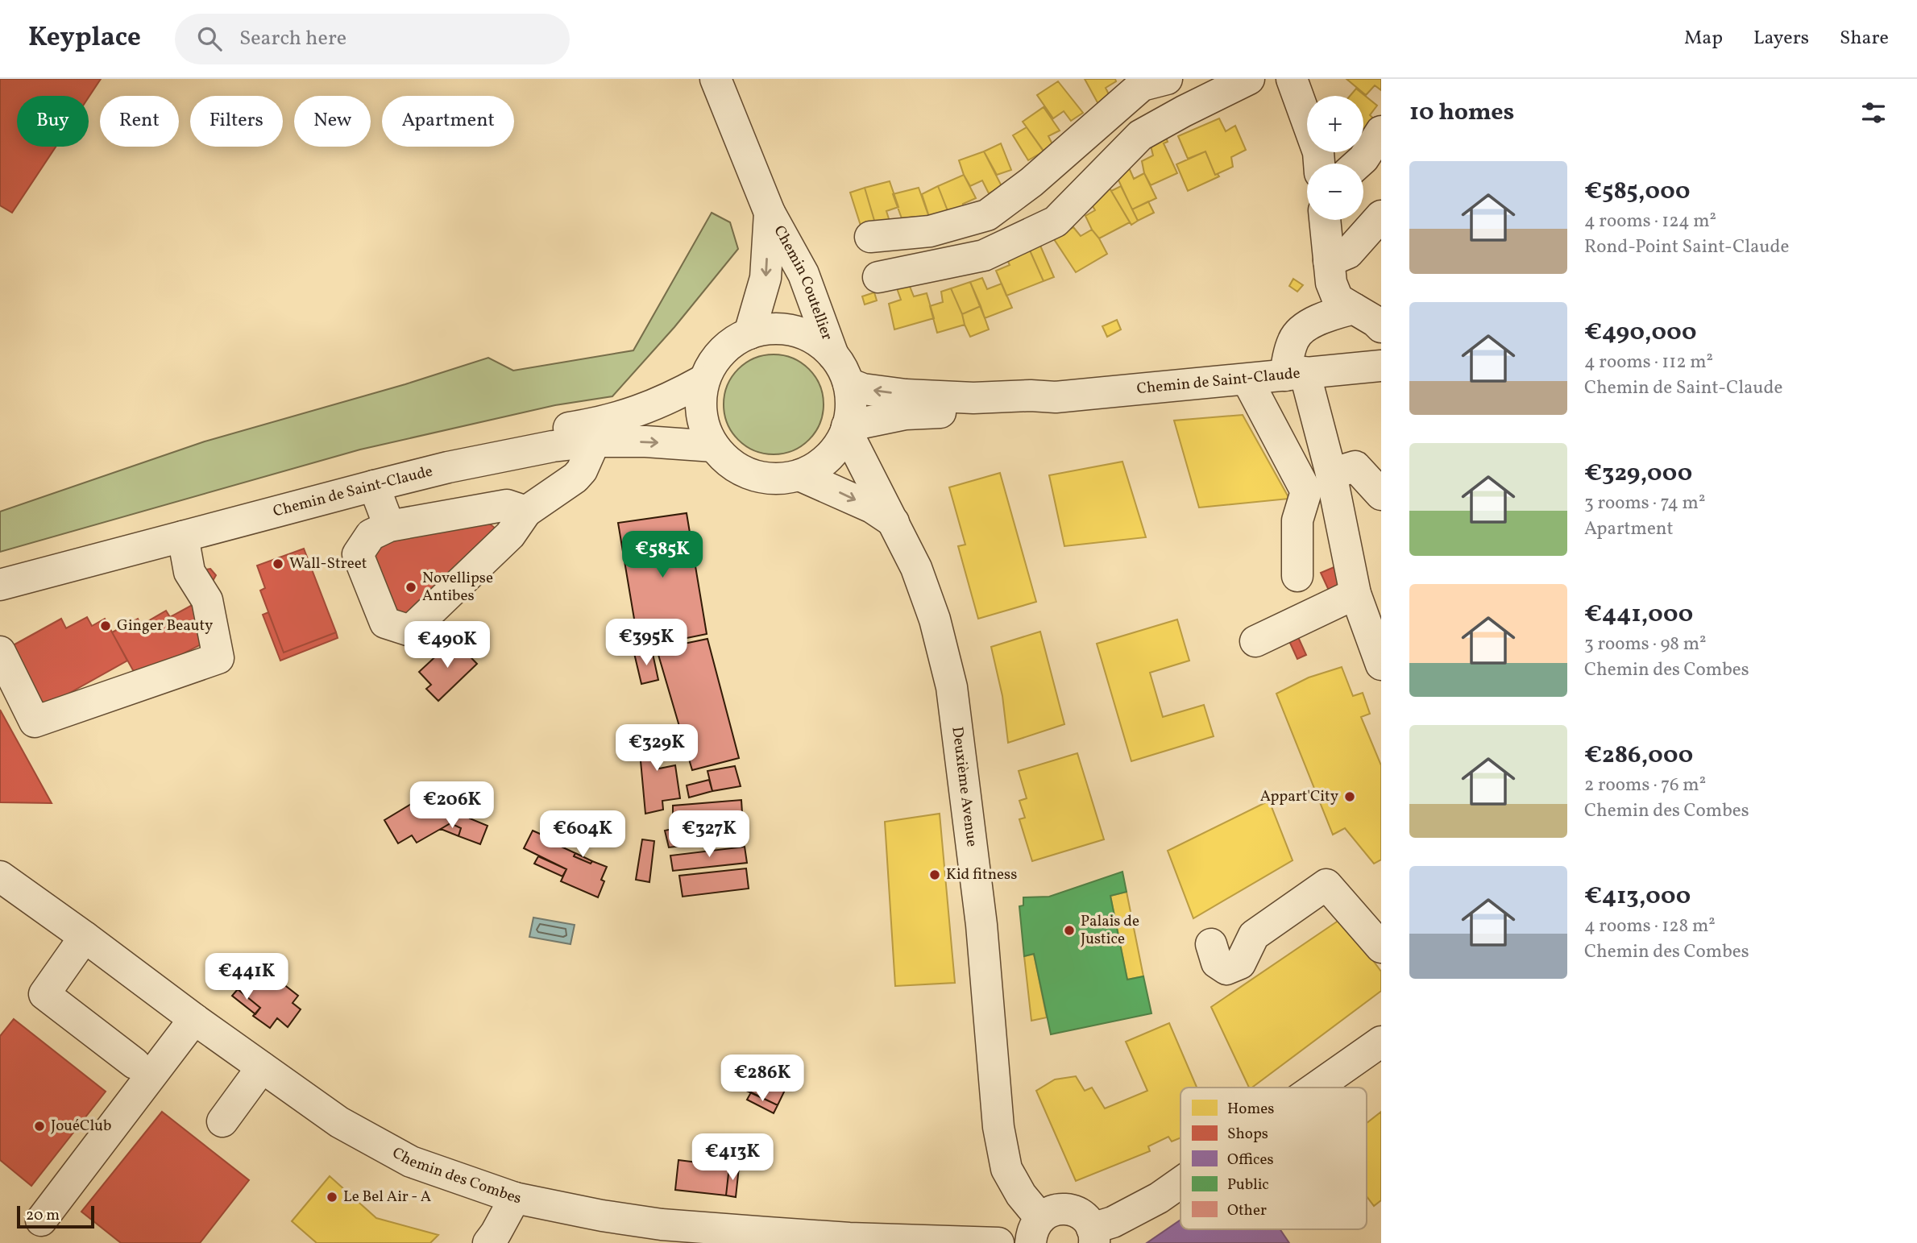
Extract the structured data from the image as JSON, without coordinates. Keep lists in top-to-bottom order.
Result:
{
  "streets": {
    "street": [
      "Chemin Coutellier",
      "Chemin de Saint-Claude",
      "Deuxième Avenue",
      "Chemin des Combes"
    ]
  },
  "crossings": [
    ["Chemin Coutellier", "Chemin de Saint-Claude"],
    ["Chemin Coutellier", "Deuxième Avenue"],
    ["Chemin de Saint-Claude", "Deuxième Avenue"]
  ],
  "places": [
    "Wall-Street",
    "Novellipse Antibes",
    "Ginger Beauty",
    "Appart'City",
    "Kid fitness",
    "Palais de Justice",
    "JouéClub",
    "Le Bel Air - A"
  ],
  "legend": [
    "Homes",
    "Shops",
    "Offices",
    "Public",
    "Other"
  ],
  "scale_bar": "20 m",
  "page": {
    "header": "Keyplace",
    "search": "Search here",
    "nav": ["Map", "Layers", "Share"],
    "heading": "10 homes",
    "map_buttons": ["+", "−"],
    "chip": [
      "Buy",
      "Rent",
      "Filters",
      "New",
      "Apartment"
    ],
    "list": [
      {
        "name": "€585,000",
        "note": "4 rooms · 124 m² · Rond-Point Saint-Claude"
      },
      {
        "name": "€490,000",
        "note": "4 rooms · 112 m² · Chemin de Saint-Claude"
      },
      {
        "name": "€329,000",
        "note": "3 rooms · 74 m² · Apartment"
      },
      {
        "name": "€441,000",
        "note": "3 rooms · 98 m² · Chemin des Combes"
      },
      {
        "name": "€286,000",
        "note": "2 rooms · 76 m² · Chemin des Combes"
      },
      {
        "name": "€413,000",
        "note": "4 rooms · 128 m² · Chemin des Combes"
      }
    ],
    "price": [
      "€585K",
      "€395K",
      "€490K",
      "€329K",
      "€206K",
      "€604K",
      "€327K",
      "€441K",
      "€286K",
      "€413K"
    ],
    "scale": "20 m"
  }
}
